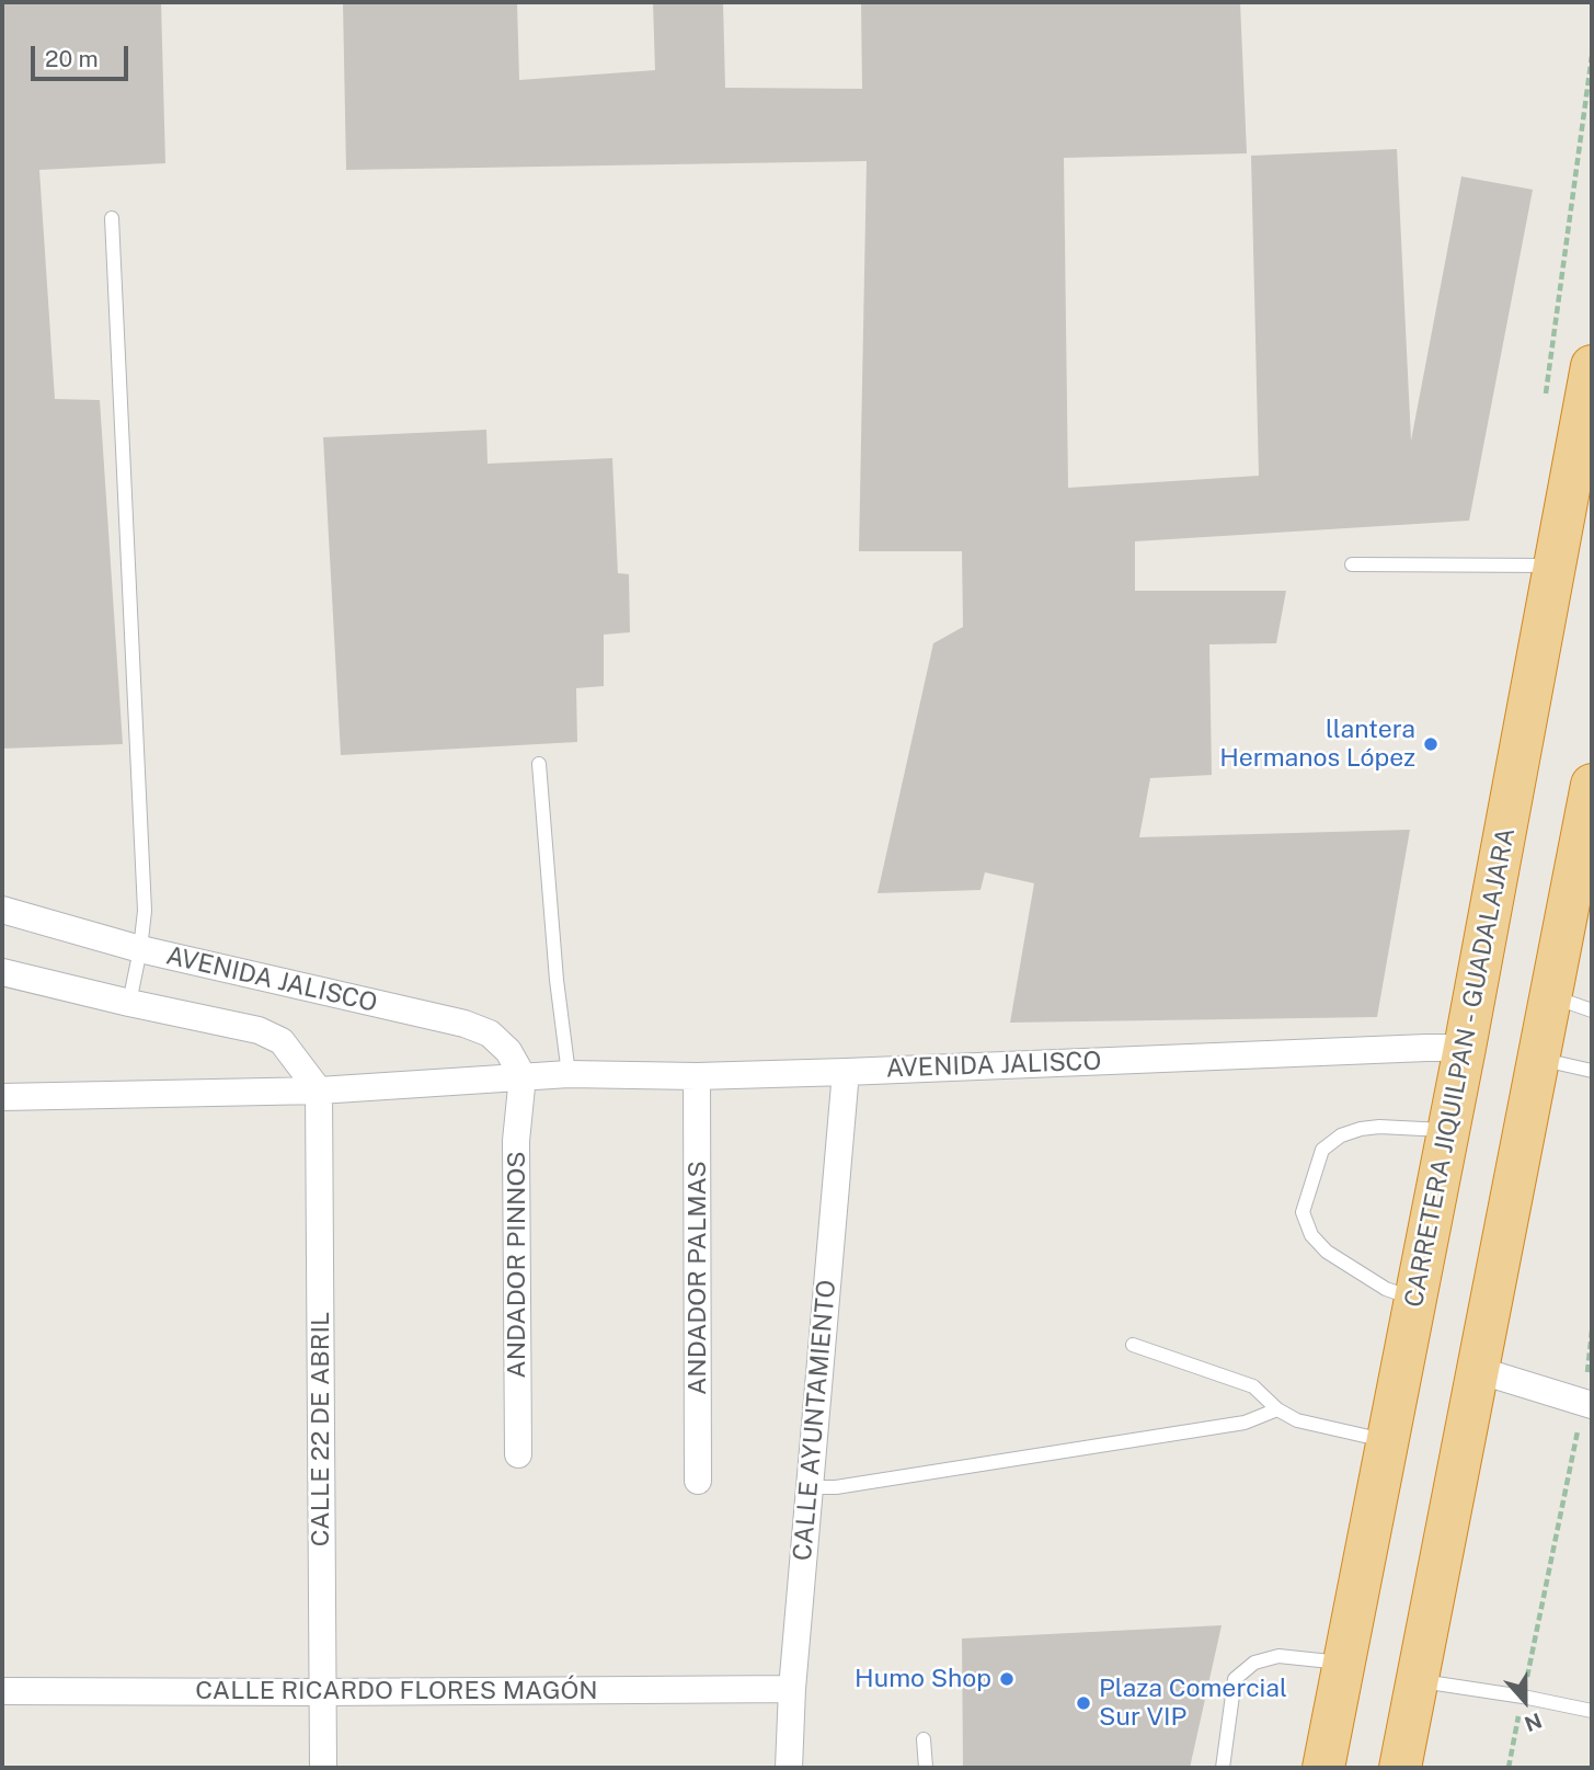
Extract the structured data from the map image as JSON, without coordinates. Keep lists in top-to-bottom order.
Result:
{
  "streets": {
    "highway": ["CARRETERA JIQUILPAN - GUADALAJARA"],
    "street": [
      "AVENIDA JALISCO",
      "ANDADOR PINNOS",
      "ANDADOR PALMAS",
      "CALLE AYUNTAMIENTO",
      "CALLE 22 DE ABRIL",
      "CALLE RICARDO FLORES MAGÓN"
    ]
  },
  "crossings": [
    ["AVENIDA JALISCO", "CARRETERA JIQUILPAN - GUADALAJARA"],
    ["AVENIDA JALISCO", "ANDADOR PINNOS"],
    ["AVENIDA JALISCO", "ANDADOR PALMAS"],
    ["AVENIDA JALISCO", "CALLE AYUNTAMIENTO"],
    ["AVENIDA JALISCO", "CALLE 22 DE ABRIL"],
    ["CALLE AYUNTAMIENTO", "CALLE RICARDO FLORES MAGÓN"],
    ["CALLE 22 DE ABRIL", "CALLE RICARDO FLORES MAGÓN"]
  ],
  "places": ["llantera Hermanos López", "Humo Shop", "Plaza Comercial Sur VIP"],
  "scale_bar": "20 m",
  "north": "bottom"
}
